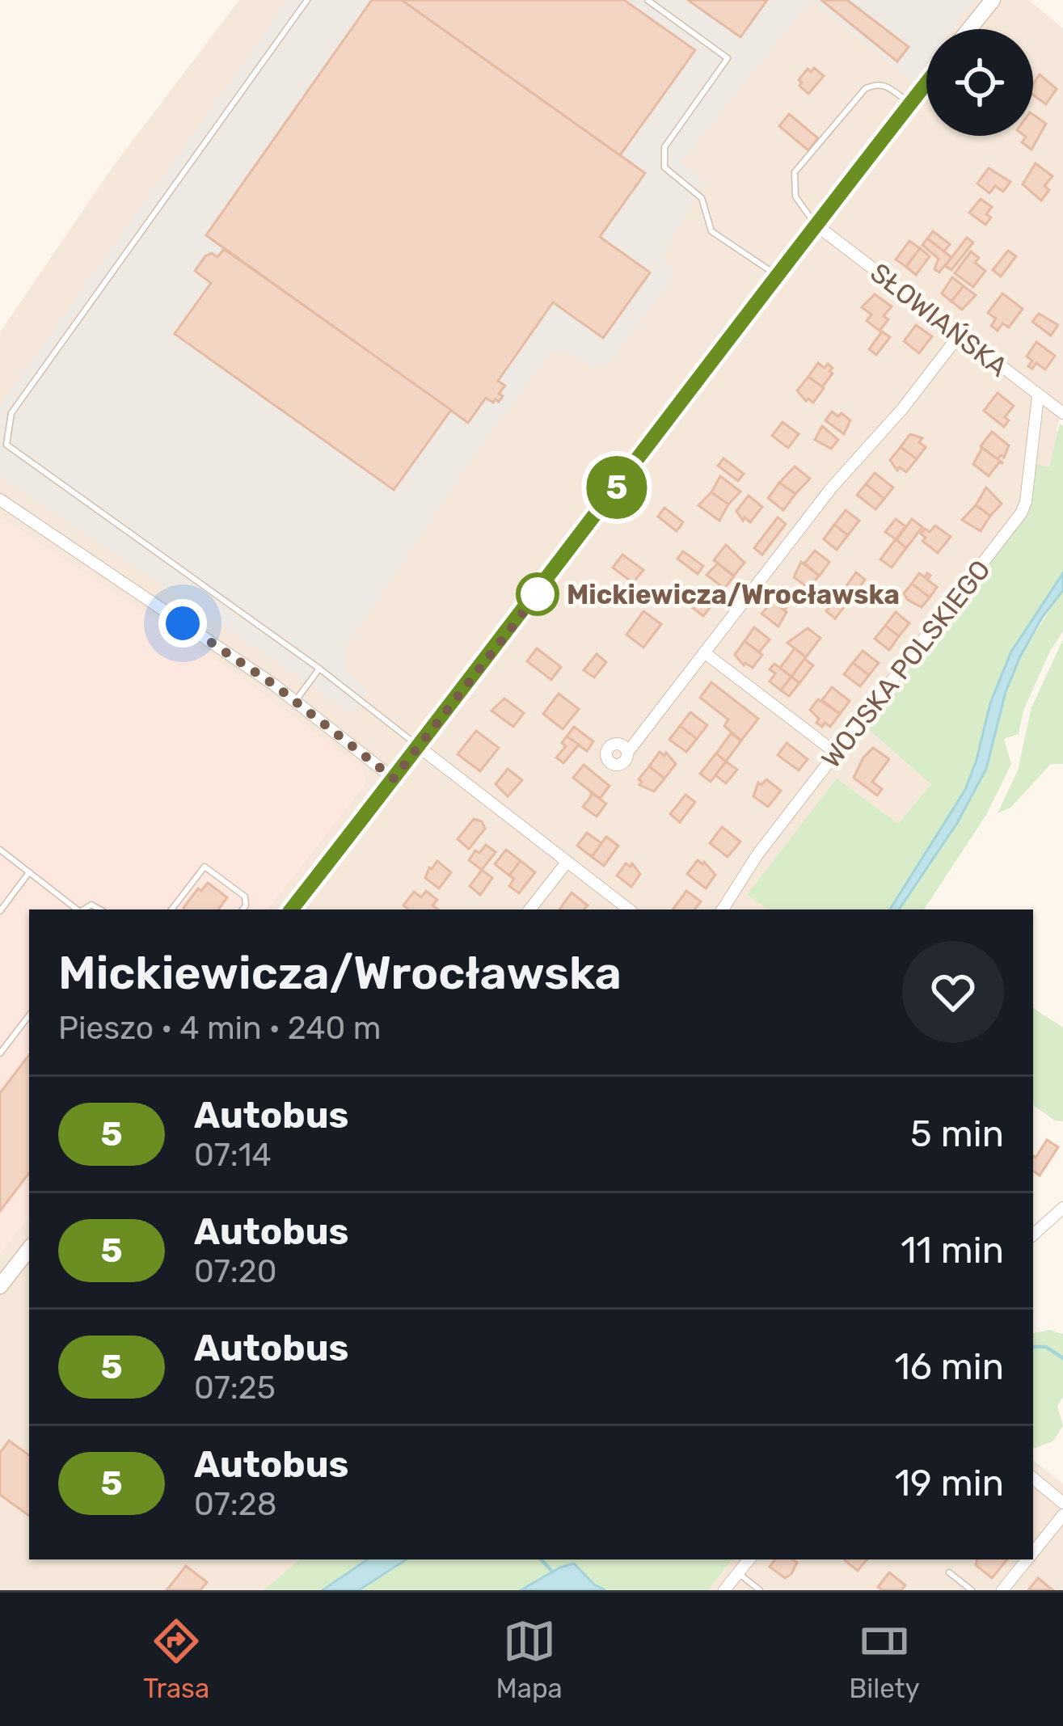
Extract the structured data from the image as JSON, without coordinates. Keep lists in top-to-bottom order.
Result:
{
  "streets": {
    "street": ["SŁOWIAŃSKA", "WOJSKA POLSKIEGO"]
  },
  "crossings": [
    ["SŁOWIAŃSKA", "WOJSKA POLSKIEGO"]
  ],
  "places": ["Mickiewicza/Wrocławska"],
  "lines": ["bus line 5"],
  "page": {
    "on_map": "5",
    "heading": ["Mickiewicza/Wrocławska", "Pieszo · 4 min · 240 m"],
    "list": [
      {
        "mark": "5",
        "name": "Autobus",
        "note": "07:14",
        "value": "5 min"
      },
      {
        "mark": "5",
        "name": "Autobus",
        "note": "07:20",
        "value": "11 min"
      },
      {
        "mark": "5",
        "name": "Autobus",
        "note": "07:25",
        "value": "16 min"
      },
      {
        "mark": "5",
        "name": "Autobus",
        "note": "07:28",
        "value": "19 min"
      }
    ],
    "tabs": ["Trasa", "Mapa", "Bilety"]
  }
}
